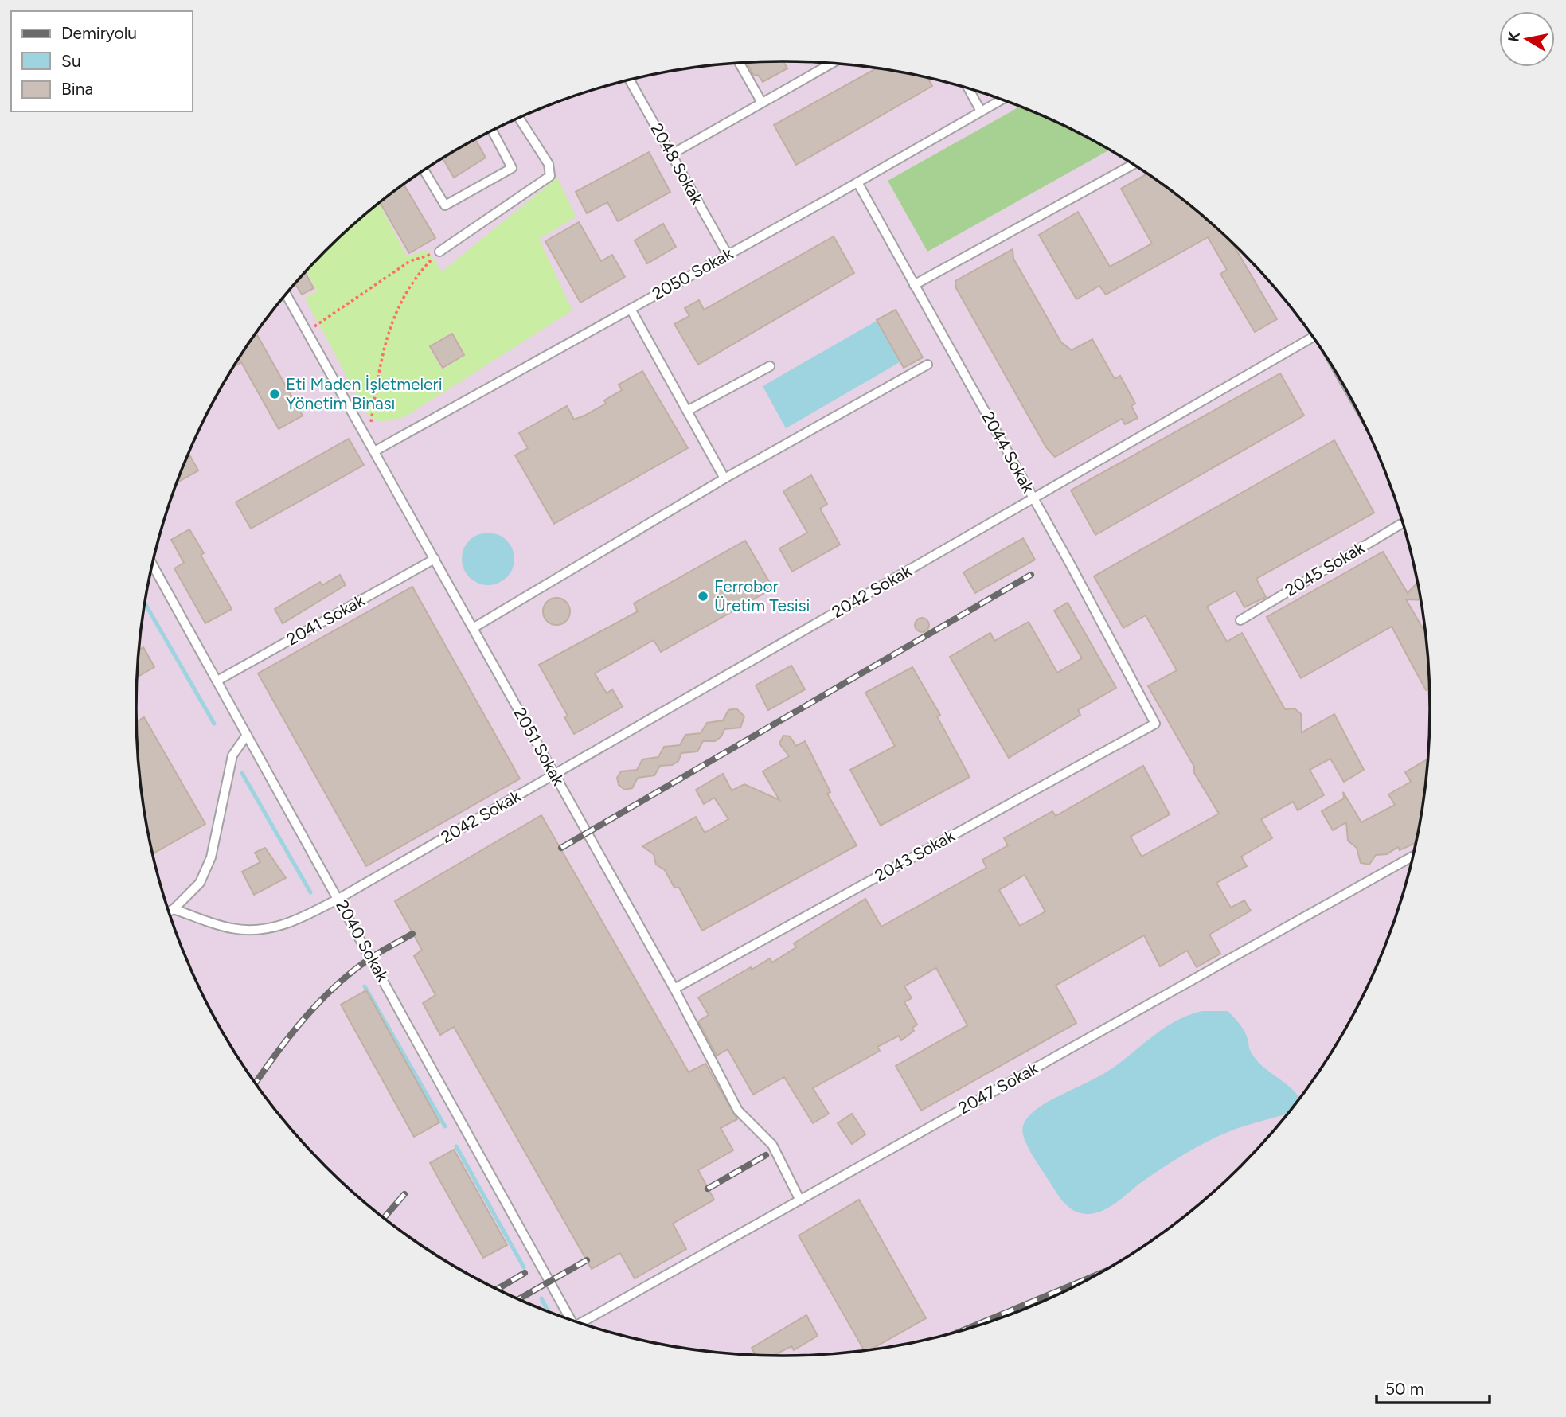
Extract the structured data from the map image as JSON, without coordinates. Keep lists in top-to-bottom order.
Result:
{
  "streets": {
    "lane": [
      "2048 Sokak",
      "2050 Sokak",
      "2044 Sokak",
      "2045 Sokak",
      "2042 Sokak",
      "2041 Sokak",
      "2051 Sokak",
      "2043 Sokak",
      "2040 Sokak",
      "2047 Sokak"
    ]
  },
  "crossings": [
    ["2048 Sokak", "2050 Sokak"],
    ["2050 Sokak", "2044 Sokak"],
    ["2050 Sokak", "2051 Sokak"],
    ["2044 Sokak", "2042 Sokak"],
    ["2044 Sokak", "2043 Sokak"],
    ["2042 Sokak", "2051 Sokak"],
    ["2042 Sokak", "2040 Sokak"],
    ["2041 Sokak", "2051 Sokak"],
    ["2041 Sokak", "2040 Sokak"],
    ["2051 Sokak", "2043 Sokak"],
    ["2051 Sokak", "2047 Sokak"]
  ],
  "places": ["Eti Maden İşletmeleri Yönetim Binası", "Ferrobor Üretim Tesisi"],
  "legend": ["Demiryolu", "Su", "Bina"],
  "scale_bar": "50 m",
  "north": "left"
}
